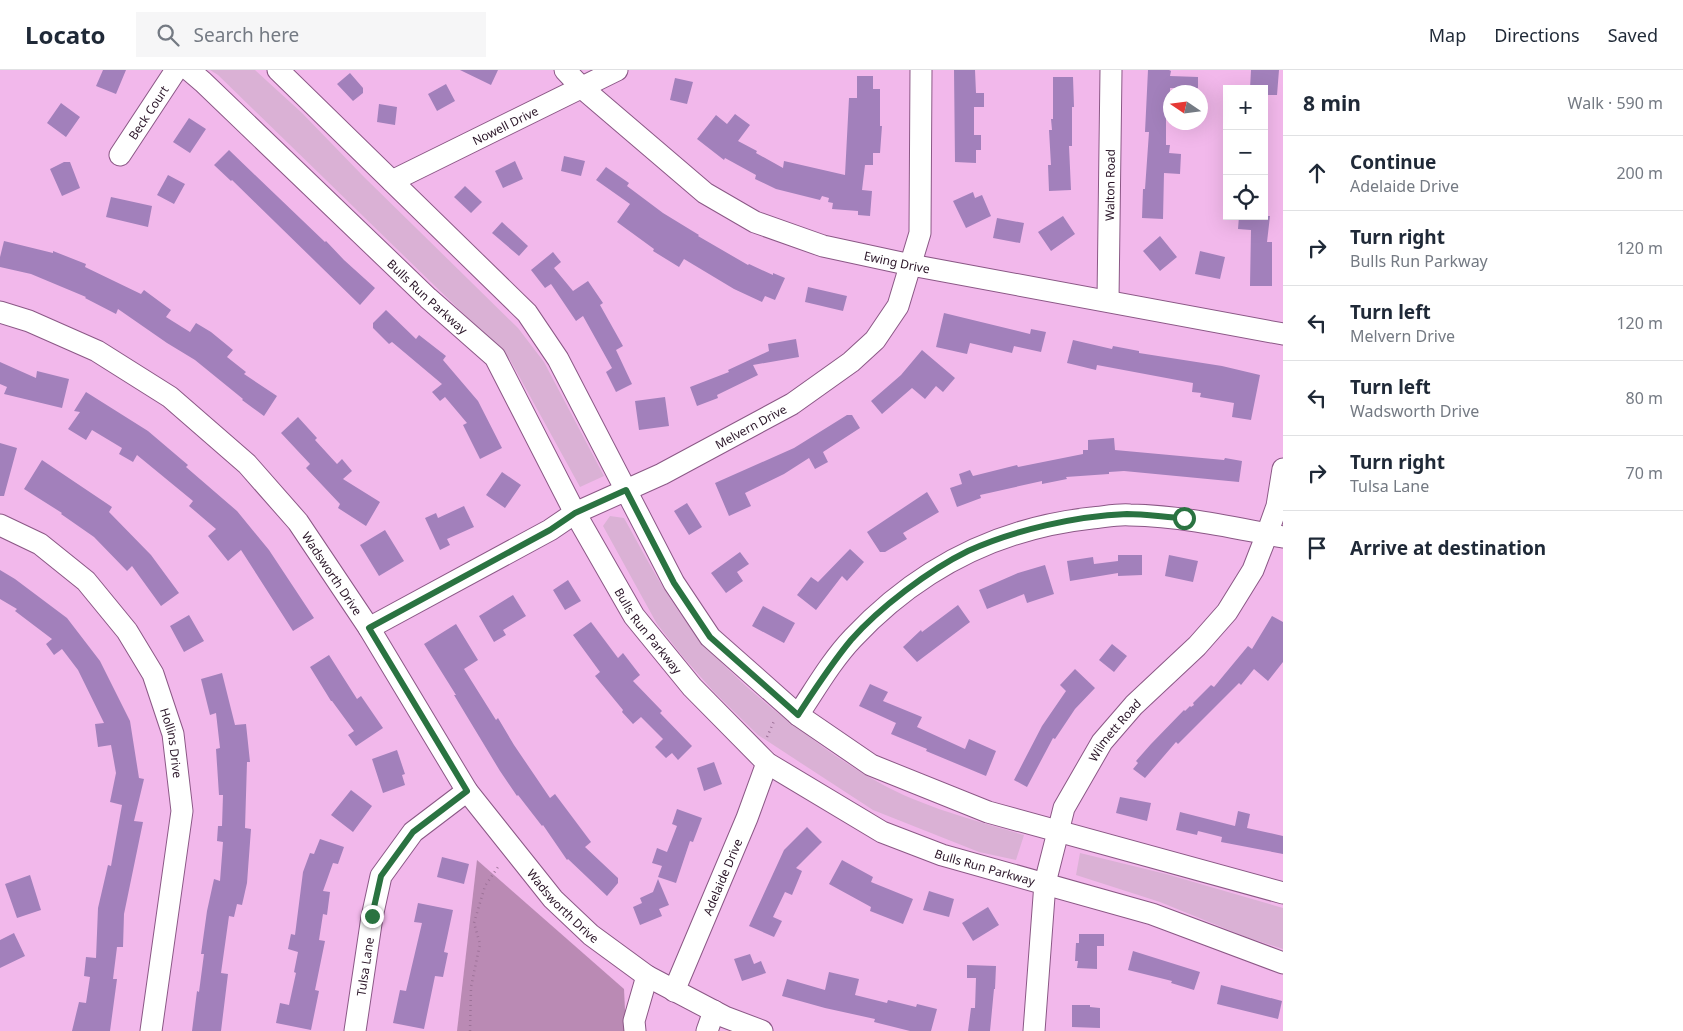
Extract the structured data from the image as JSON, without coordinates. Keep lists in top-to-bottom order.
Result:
{
  "streets": {
    "street": [
      "Beck Court",
      "Nowell Drive",
      "Walton Road",
      "Ewing Drive",
      "Bulls Run Parkway",
      "Melvern Drive",
      "Wadsworth Drive",
      "Wilmett Road",
      "Hollins Drive",
      "Adelaide Drive",
      "Tulsa Lane"
    ]
  },
  "crossings": [
    ["Nowell Drive", "Ewing Drive"],
    ["Walton Road", "Ewing Drive"],
    ["Ewing Drive", "Melvern Drive"],
    ["Bulls Run Parkway", "Melvern Drive"],
    ["Bulls Run Parkway", "Wilmett Road"],
    ["Bulls Run Parkway", "Adelaide Drive"],
    ["Melvern Drive", "Wadsworth Drive"],
    ["Wadsworth Drive", "Adelaide Drive"],
    ["Wadsworth Drive", "Tulsa Lane"]
  ],
  "north": "left",
  "page": {
    "header": "Locato",
    "search": "Search here",
    "nav": ["Map", "Directions", "Saved"],
    "heading": ["8 min", "Walk · 590 m"],
    "map_buttons": ["+", "−"],
    "list": [
      ["Continue", "Adelaide Drive", "200 m"],
      ["Turn right", "Bulls Run Parkway", "120 m"],
      ["Turn left", "Melvern Drive", "120 m"],
      ["Turn left", "Wadsworth Drive", "80 m"],
      ["Turn right", "Tulsa Lane", "70 m"],
      "Arrive at destination"
    ]
  }
}
